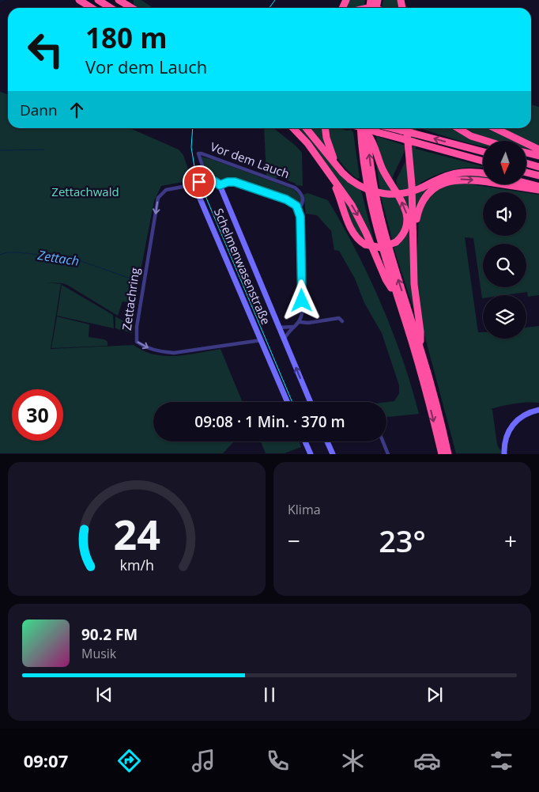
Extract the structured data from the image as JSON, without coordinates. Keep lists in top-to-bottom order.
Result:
{
  "streets": {
    "street": ["Vor dem Lauch", "Schelmenwasenstraße", "Zettachring"]
  },
  "crossings": [
    ["Vor dem Lauch", "Schelmenwasenstraße"],
    ["Schelmenwasenstraße", "Zettachring"]
  ],
  "water": ["Zettach"],
  "parks": ["Zettachwald"],
  "north": "bottom",
  "page": {
    "turn": ["180 m", "Vor dem Lauch"],
    "then": "Dann",
    "limit": "30",
    "trip": "09:08 · 1 Min. · 370 m",
    "tile": "Klima",
    "heat": ["−", "23°", "+"],
    "song": ["90.2 FM", "Musik"],
    "tabs": "09:07",
    "gauge": ["24", "km/h"]
  }
}
